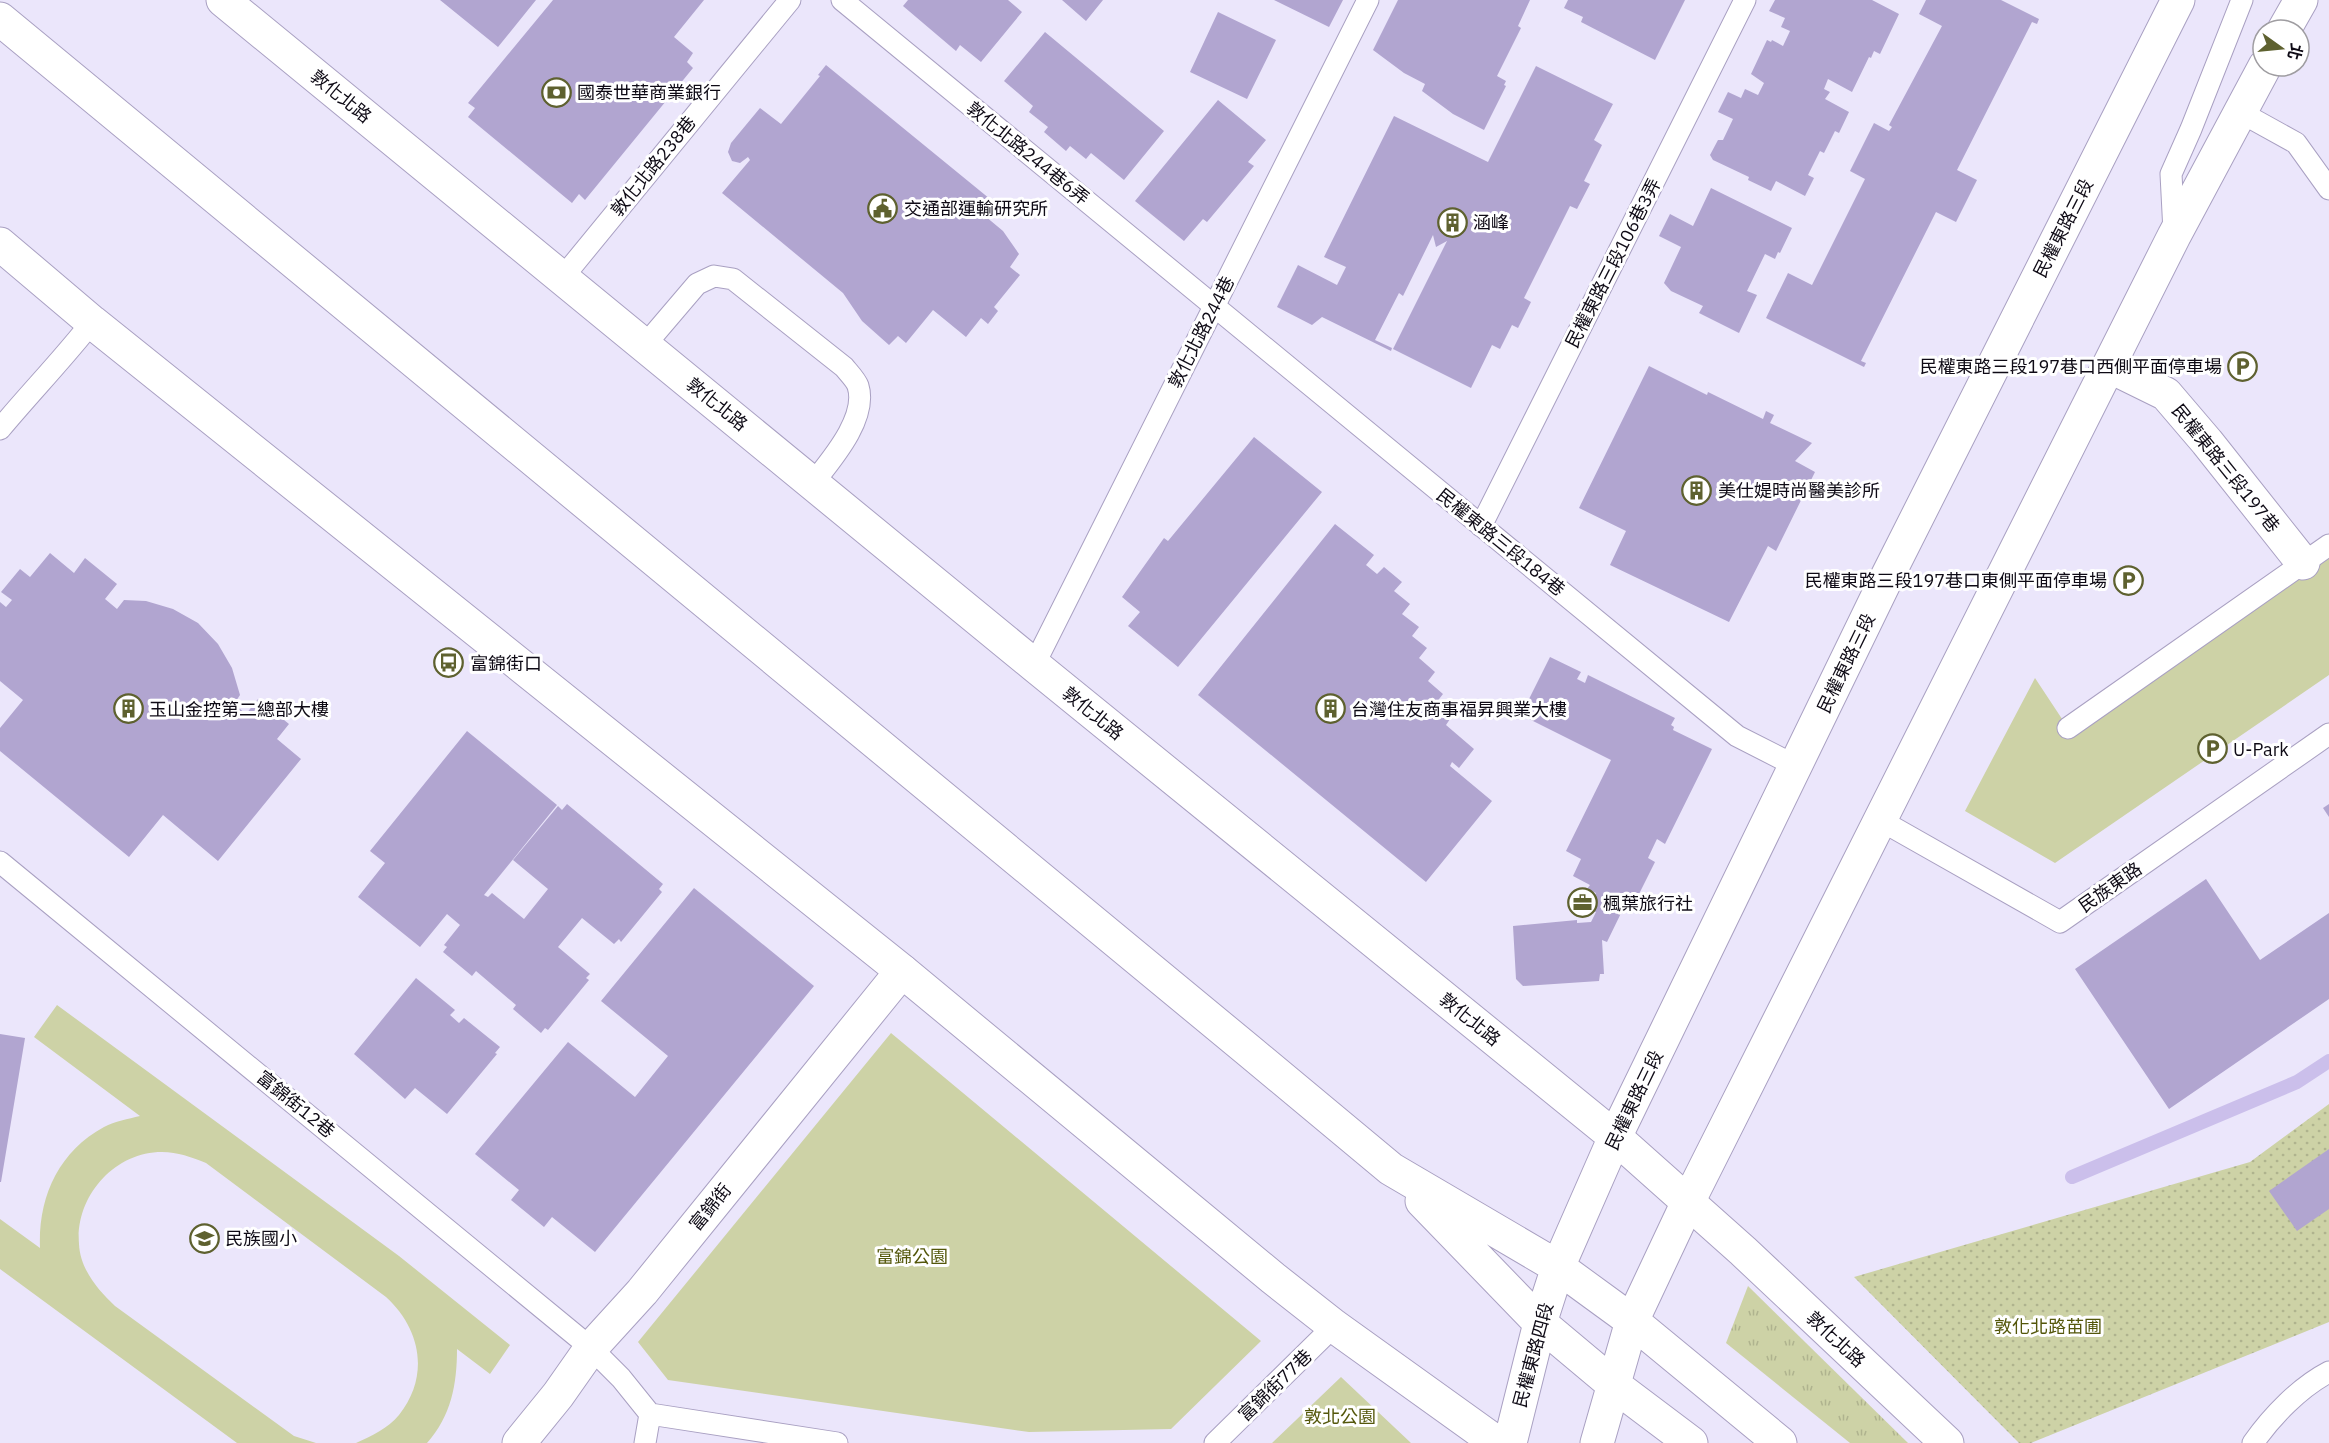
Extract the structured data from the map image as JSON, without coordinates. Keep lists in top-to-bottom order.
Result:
{
  "streets": {
    "main road": [
      "敦化北路",
      "民權東路三段",
      "民權東路三段197巷",
      "富錦街",
      "民權東路四段"
    ],
    "lane": [
      "敦化北路244巷6弄",
      "敦化北路238巷",
      "民權東路三段106巷3弄",
      "敦化北路244巷",
      "民權東路三段184巷",
      "民族東路",
      "富錦街12巷",
      "富錦街77巷"
    ]
  },
  "crossings": [
    ["敦化北路", "敦化北路238巷"],
    ["敦化北路", "民權東路三段"],
    ["敦化北路", "敦化北路244巷"],
    ["敦化北路244巷6弄", "敦化北路244巷"],
    ["敦化北路244巷6弄", "民權東路三段184巷"],
    ["民權東路三段", "民權東路三段184巷"],
    ["民權東路三段", "民權東路四段"],
    ["民權東路三段106巷3弄", "民權東路三段184巷"],
    ["敦化北路244巷", "民權東路三段184巷"],
    ["富錦街12巷", "富錦街"]
  ],
  "parks": ["富錦公園", "敦化北路苗圃", "敦北公園"],
  "places": {
    "bank": ["國泰世華商業銀行"],
    "public building": ["交通部運輸研究所"],
    "building": [
      "涵峰",
      "美仕媞時尚醫美診所",
      "玉山金控第二總部大樓",
      "台灣住友商事福昇興業大樓"
    ],
    "parking": ["民權東路三段197巷口西側平面停車場", "民權東路三段197巷口東側平面停車場", "U-Park"],
    "bus stop": ["富錦街口"],
    "office": ["楓葉旅行社"],
    "school or university": ["民族國小"]
  },
  "north": "right"
}
